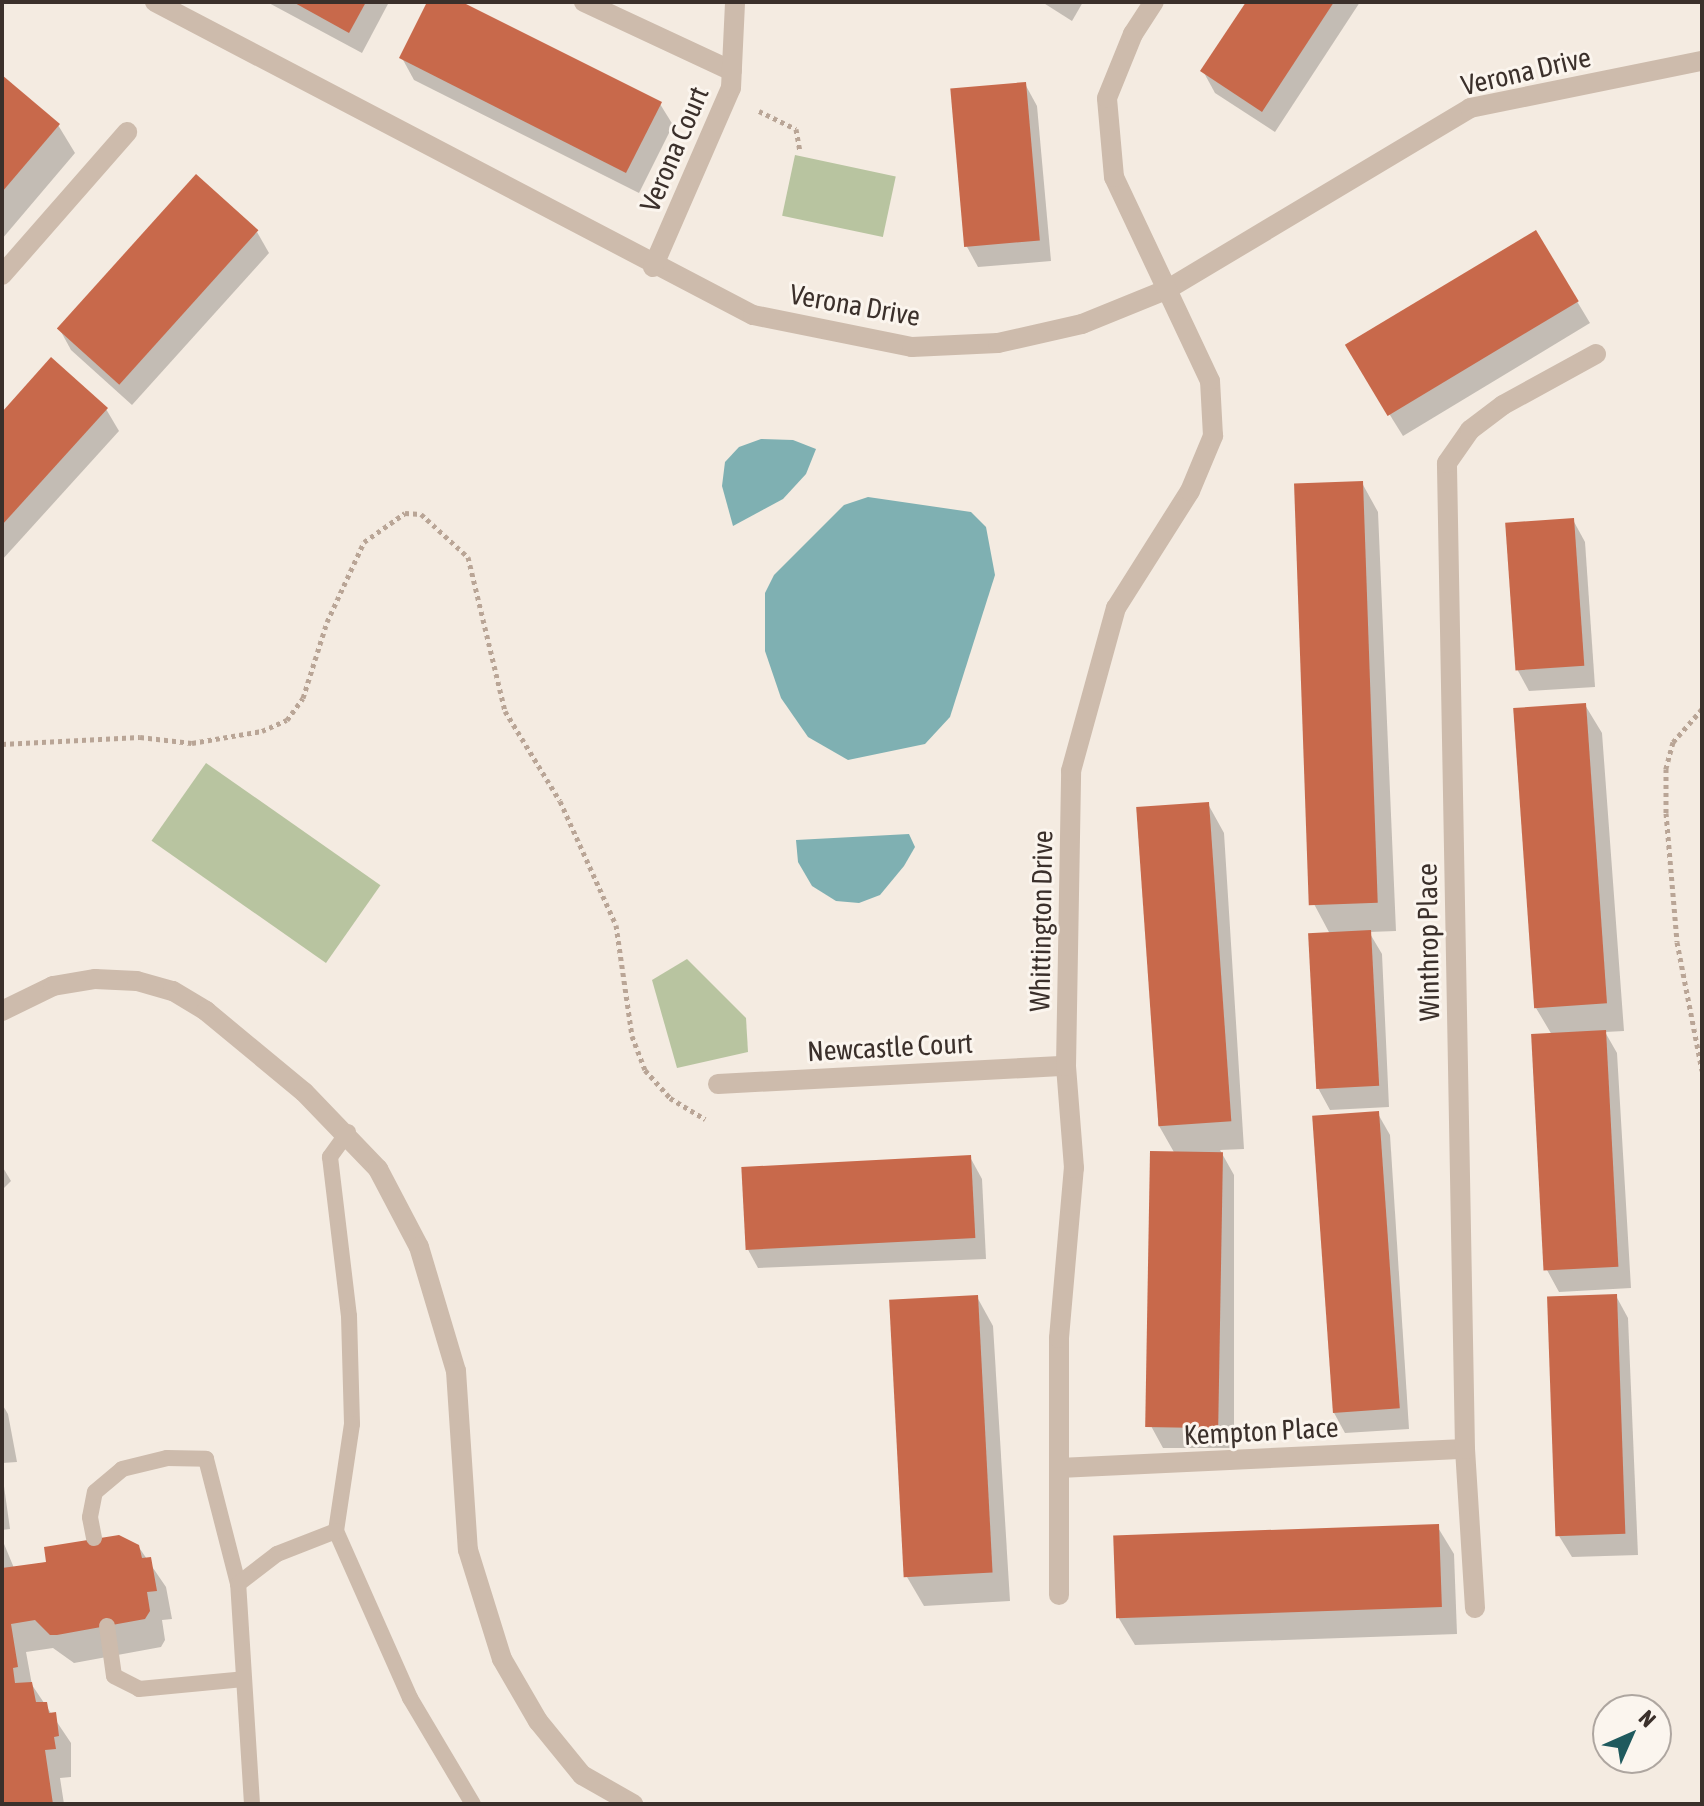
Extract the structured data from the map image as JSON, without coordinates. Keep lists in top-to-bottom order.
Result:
{
  "streets": {
    "street": [
      "Verona Drive",
      "Verona Court",
      "Whittington Drive",
      "Winthrop Place",
      "Newcastle Court",
      "Kempton Place"
    ]
  },
  "crossings": [
    ["Verona Drive", "Verona Court"],
    ["Verona Drive", "Whittington Drive"],
    ["Whittington Drive", "Newcastle Court"],
    ["Whittington Drive", "Kempton Place"],
    ["Winthrop Place", "Kempton Place"]
  ],
  "north": "top right"
}
